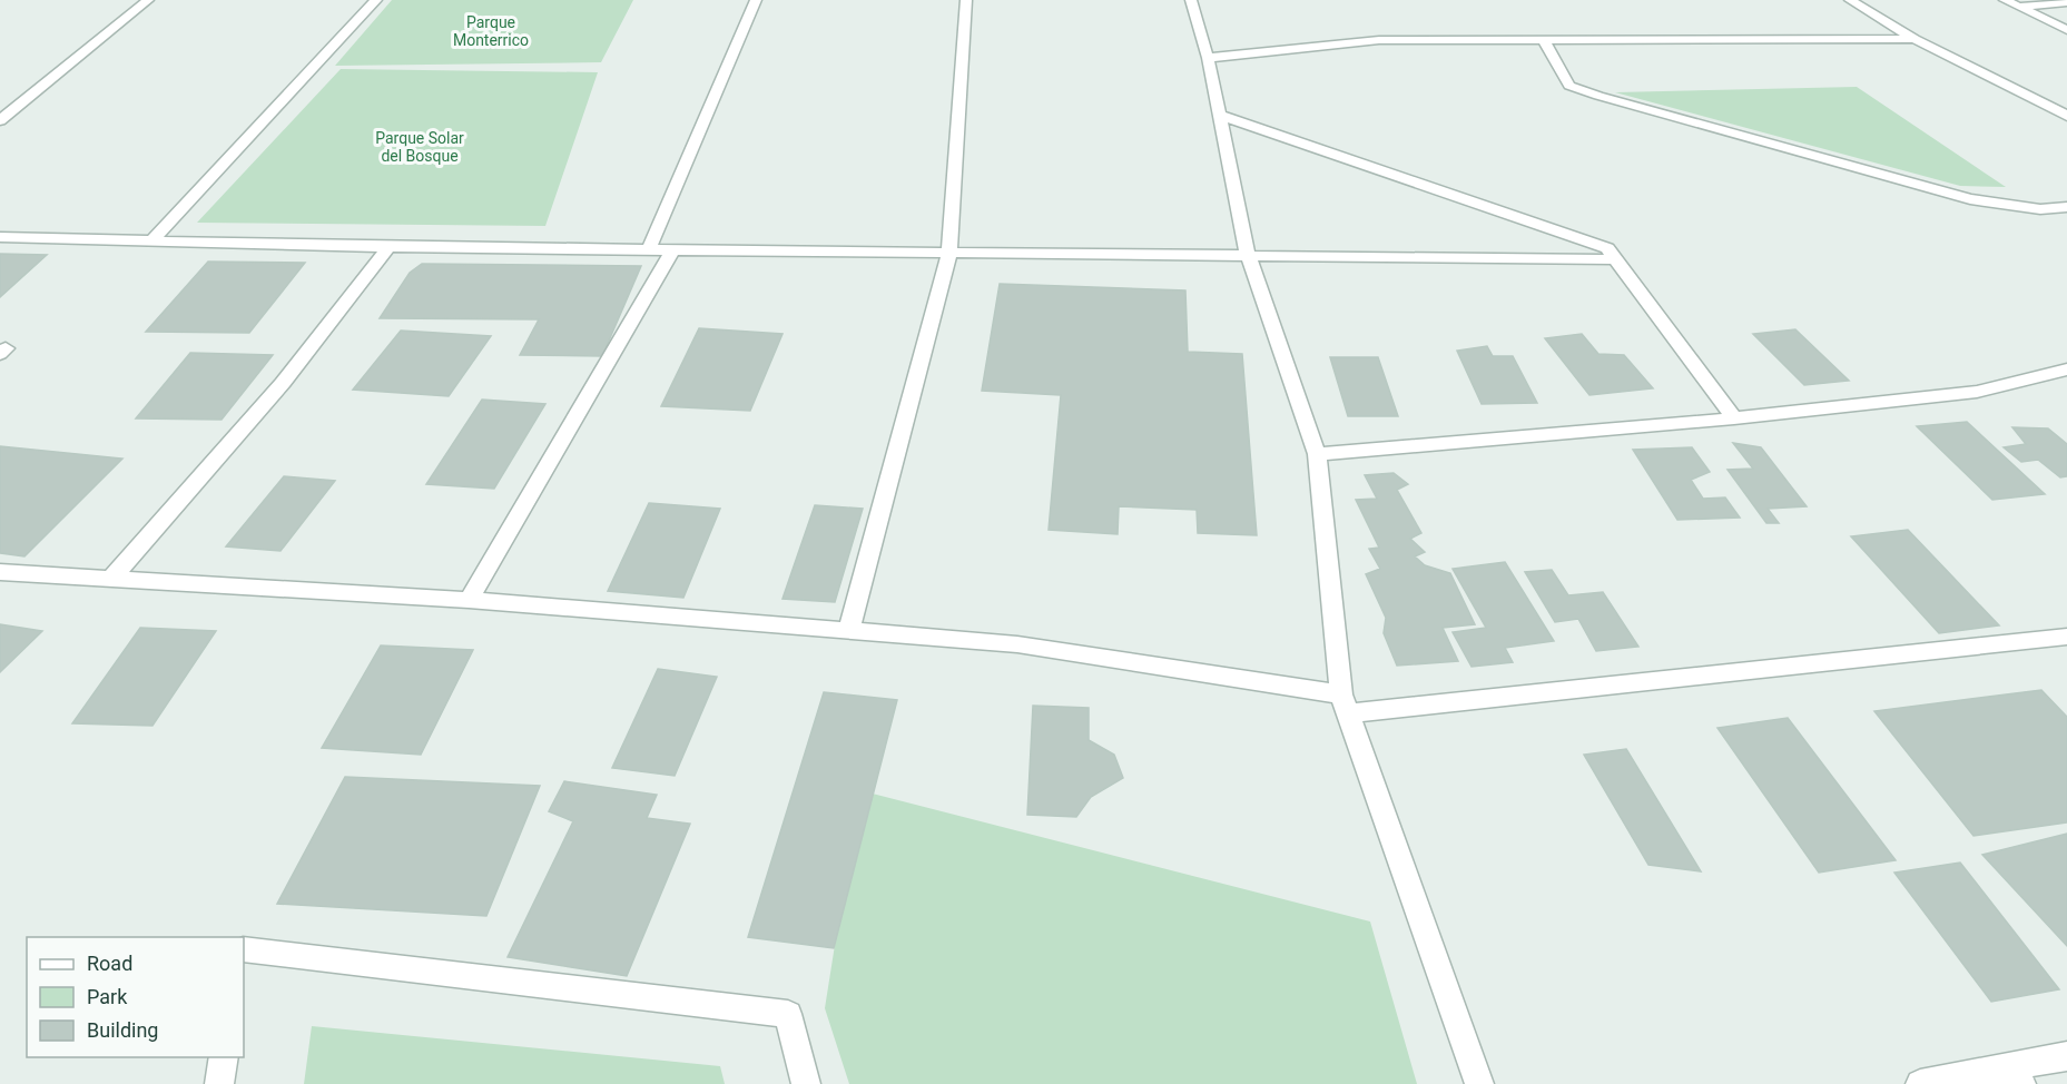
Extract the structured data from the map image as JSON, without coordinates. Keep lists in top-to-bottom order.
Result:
{
  "parks": ["Parque Monterrico", "Parque Solar del Bosque"],
  "legend": ["Road", "Park", "Building"]
}
